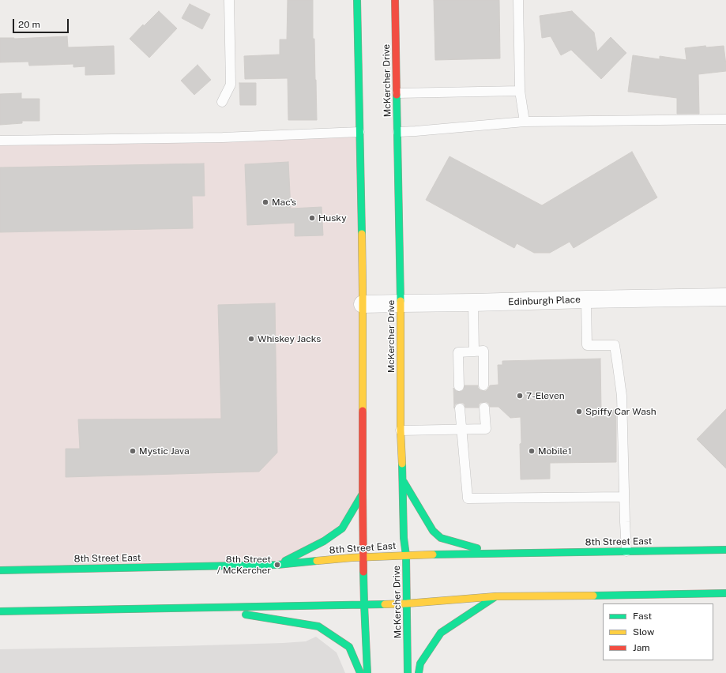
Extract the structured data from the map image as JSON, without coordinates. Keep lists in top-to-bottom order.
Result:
{
  "streets": {
    "main road": ["McKercher Drive", "8th Street East"],
    "street": ["Edinburgh Place"]
  },
  "crossings": [
    ["McKercher Drive", "Edinburgh Place"],
    ["McKercher Drive", "8th Street East"]
  ],
  "places": [
    "Mac's",
    "Husky",
    "Whiskey Jacks",
    "7-Eleven",
    "Spiffy Car Wash",
    "Mystic Java",
    "Mobile1",
    "8th Street / McKercher"
  ],
  "legend": ["Fast", "Slow", "Jam"],
  "scale_bar": "20 m"
}
